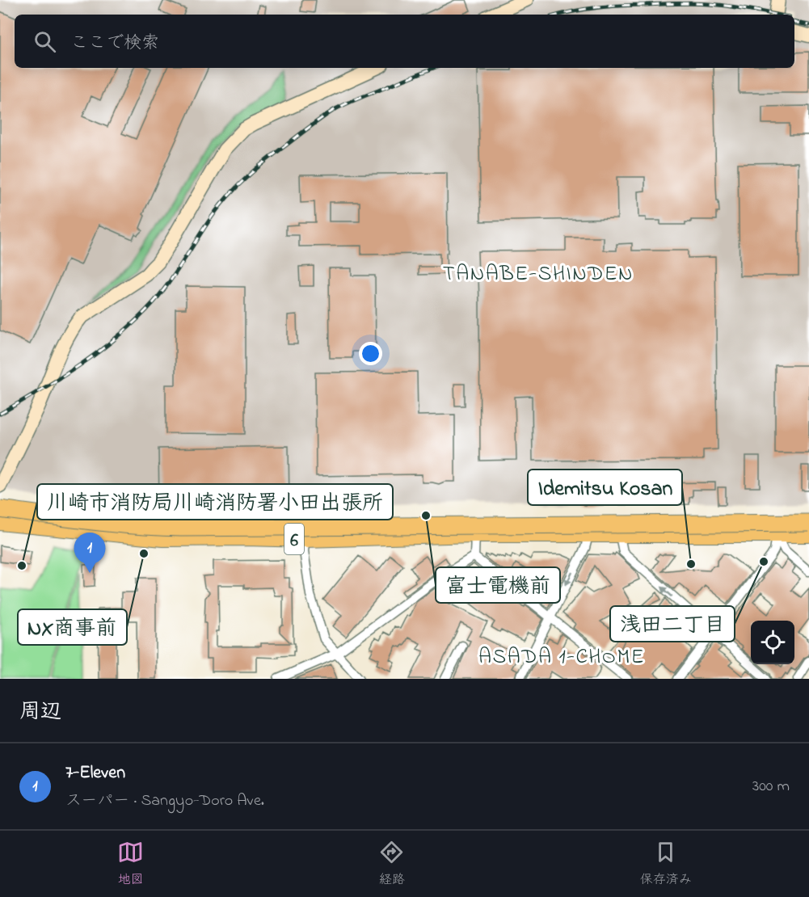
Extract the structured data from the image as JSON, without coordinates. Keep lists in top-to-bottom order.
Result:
{
  "streets": {
    "main road": ["6"]
  },
  "districts": ["TANABE-SHINDEN", "ASADA 1-CHOME"],
  "places": [
    "富士電機前",
    "NX商事前",
    "浅田二丁目",
    "Idemitsu Kosan",
    "川崎市消防局川崎消防署小田出張所"
  ],
  "page": {
    "search": "ここで検索",
    "pins": "1",
    "heading": "周辺",
    "list": [
      {
        "mark": "1",
        "name": "7-Eleven",
        "note": "スーパー · Sangyo-Doro Ave.",
        "value": "300 m"
      }
    ],
    "nav": ["地図", "経路", "保存済み"]
  }
}
